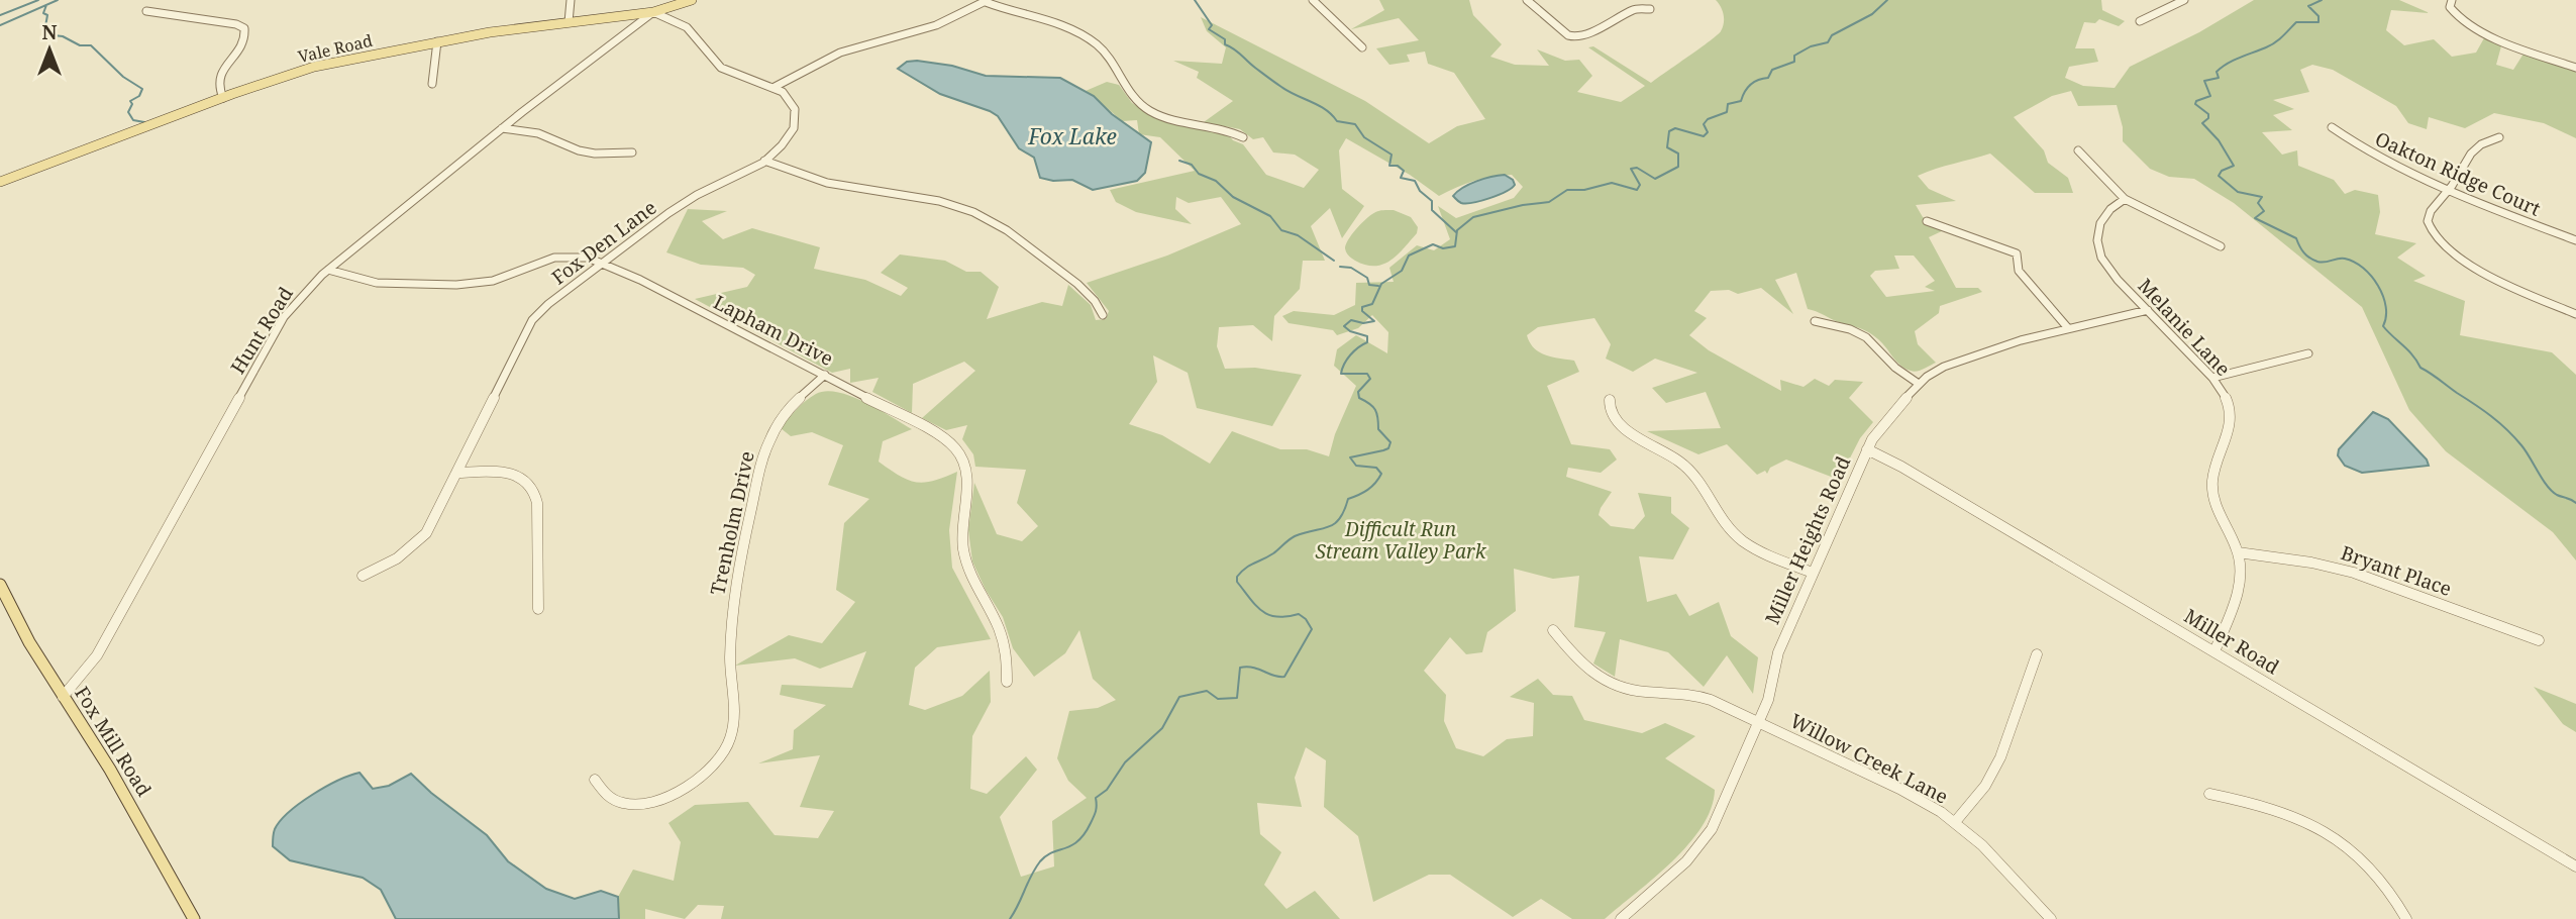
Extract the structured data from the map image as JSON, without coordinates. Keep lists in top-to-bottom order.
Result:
{
  "streets": {
    "main road": ["Vale Road", "Fox Mill Road"],
    "street": [
      "Oakton Ridge Court",
      "Fox Den Lane",
      "Melanie Lane",
      "Hunt Road",
      "Lapham Drive",
      "Trenholm Drive",
      "Miller Heights Road",
      "Bryant Place",
      "Miller Road",
      "Willow Creek Lane"
    ]
  },
  "crossings": [
    ["Vale Road", "Hunt Road"],
    ["Fox Den Lane", "Lapham Drive"],
    ["Melanie Lane", "Miller Heights Road"],
    ["Melanie Lane", "Bryant Place"],
    ["Melanie Lane", "Miller Road"],
    ["Hunt Road", "Lapham Drive"],
    ["Hunt Road", "Fox Mill Road"],
    ["Lapham Drive", "Trenholm Drive"],
    ["Miller Heights Road", "Miller Road"],
    ["Miller Heights Road", "Willow Creek Lane"]
  ],
  "water": ["Fox Lake"],
  "parks": ["Difficult Run Stream Valley Park"],
  "north": "top"
}
